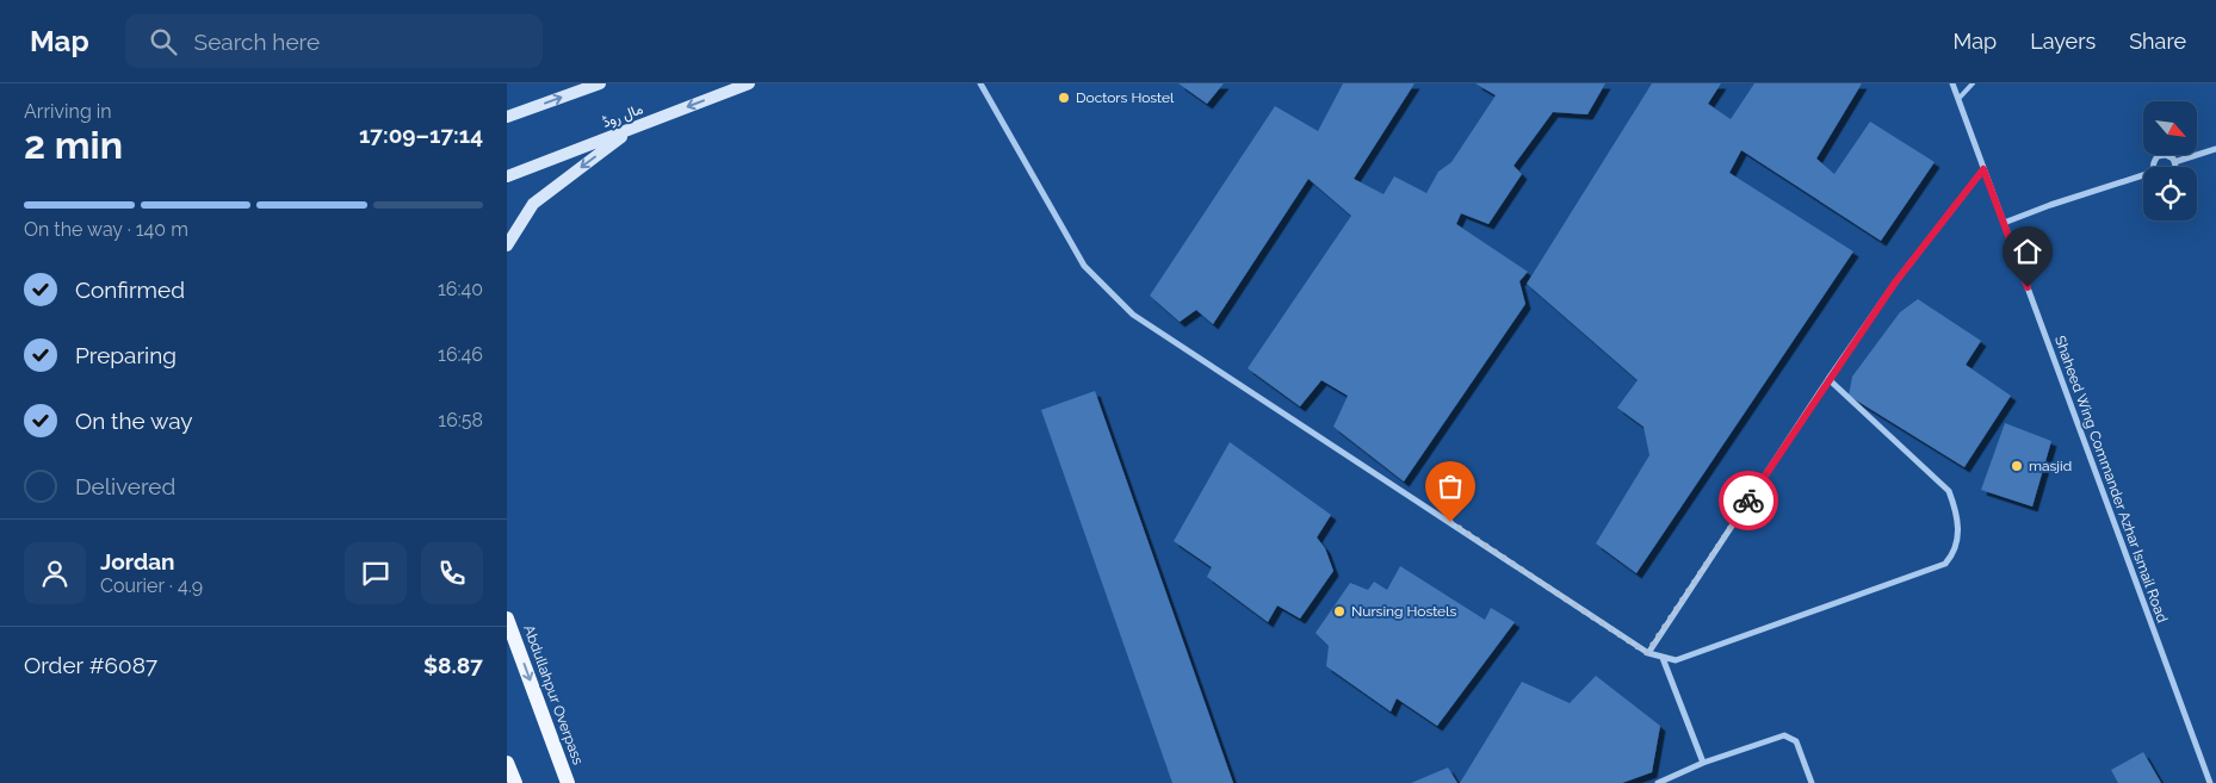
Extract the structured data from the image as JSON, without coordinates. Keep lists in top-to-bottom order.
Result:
{
  "streets": {
    "main road": ["مال روڈ", "Abdullahpur Overpass"],
    "street": ["Shaheed Wing Commander Azhar Ismail Road"]
  },
  "one_way": ["مال روڈ", "Abdullahpur Overpass"],
  "places": ["Doctors Hostel", "masjid", "Nursing Hostels"],
  "north": "bottom right",
  "page": {
    "header": "Map",
    "search": "Search here",
    "nav": ["Map", "Layers", "Share"],
    "heading": ["2 min", "Arriving in", "17:09–17:14"],
    "panel": [
      "Jordan",
      "Courier · 4.9",
      "Order #6087",
      "$8.87"
    ],
    "bar": "On the way · 140 m",
    "list": [
      ["Confirmed", "16:40"],
      ["Preparing", "16:46"],
      ["On the way", "16:58"],
      "Delivered"
    ]
  }
}
